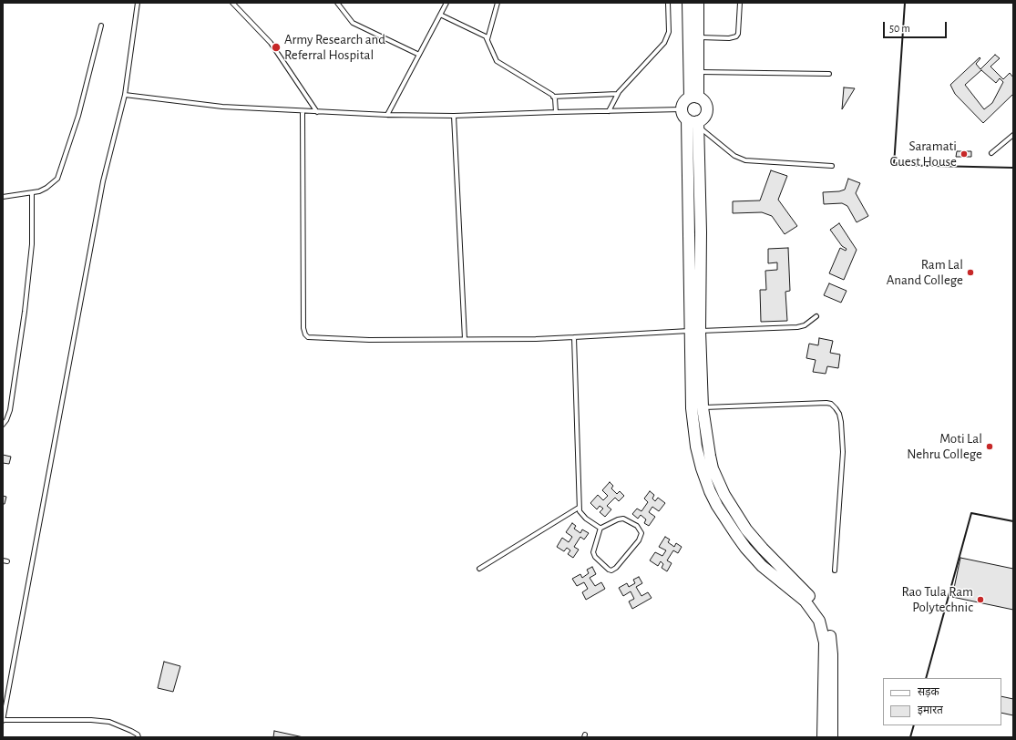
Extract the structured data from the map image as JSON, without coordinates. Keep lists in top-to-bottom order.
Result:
{
  "places": [
    "Army Research and Referral Hospital",
    "Saramati Guest House",
    "Ram Lal Anand College",
    "Moti Lal Nehru College",
    "Rao Tula Ram Polytechnic"
  ],
  "legend": ["सड़क", "इमारत"],
  "scale_bar": "50 m"
}
